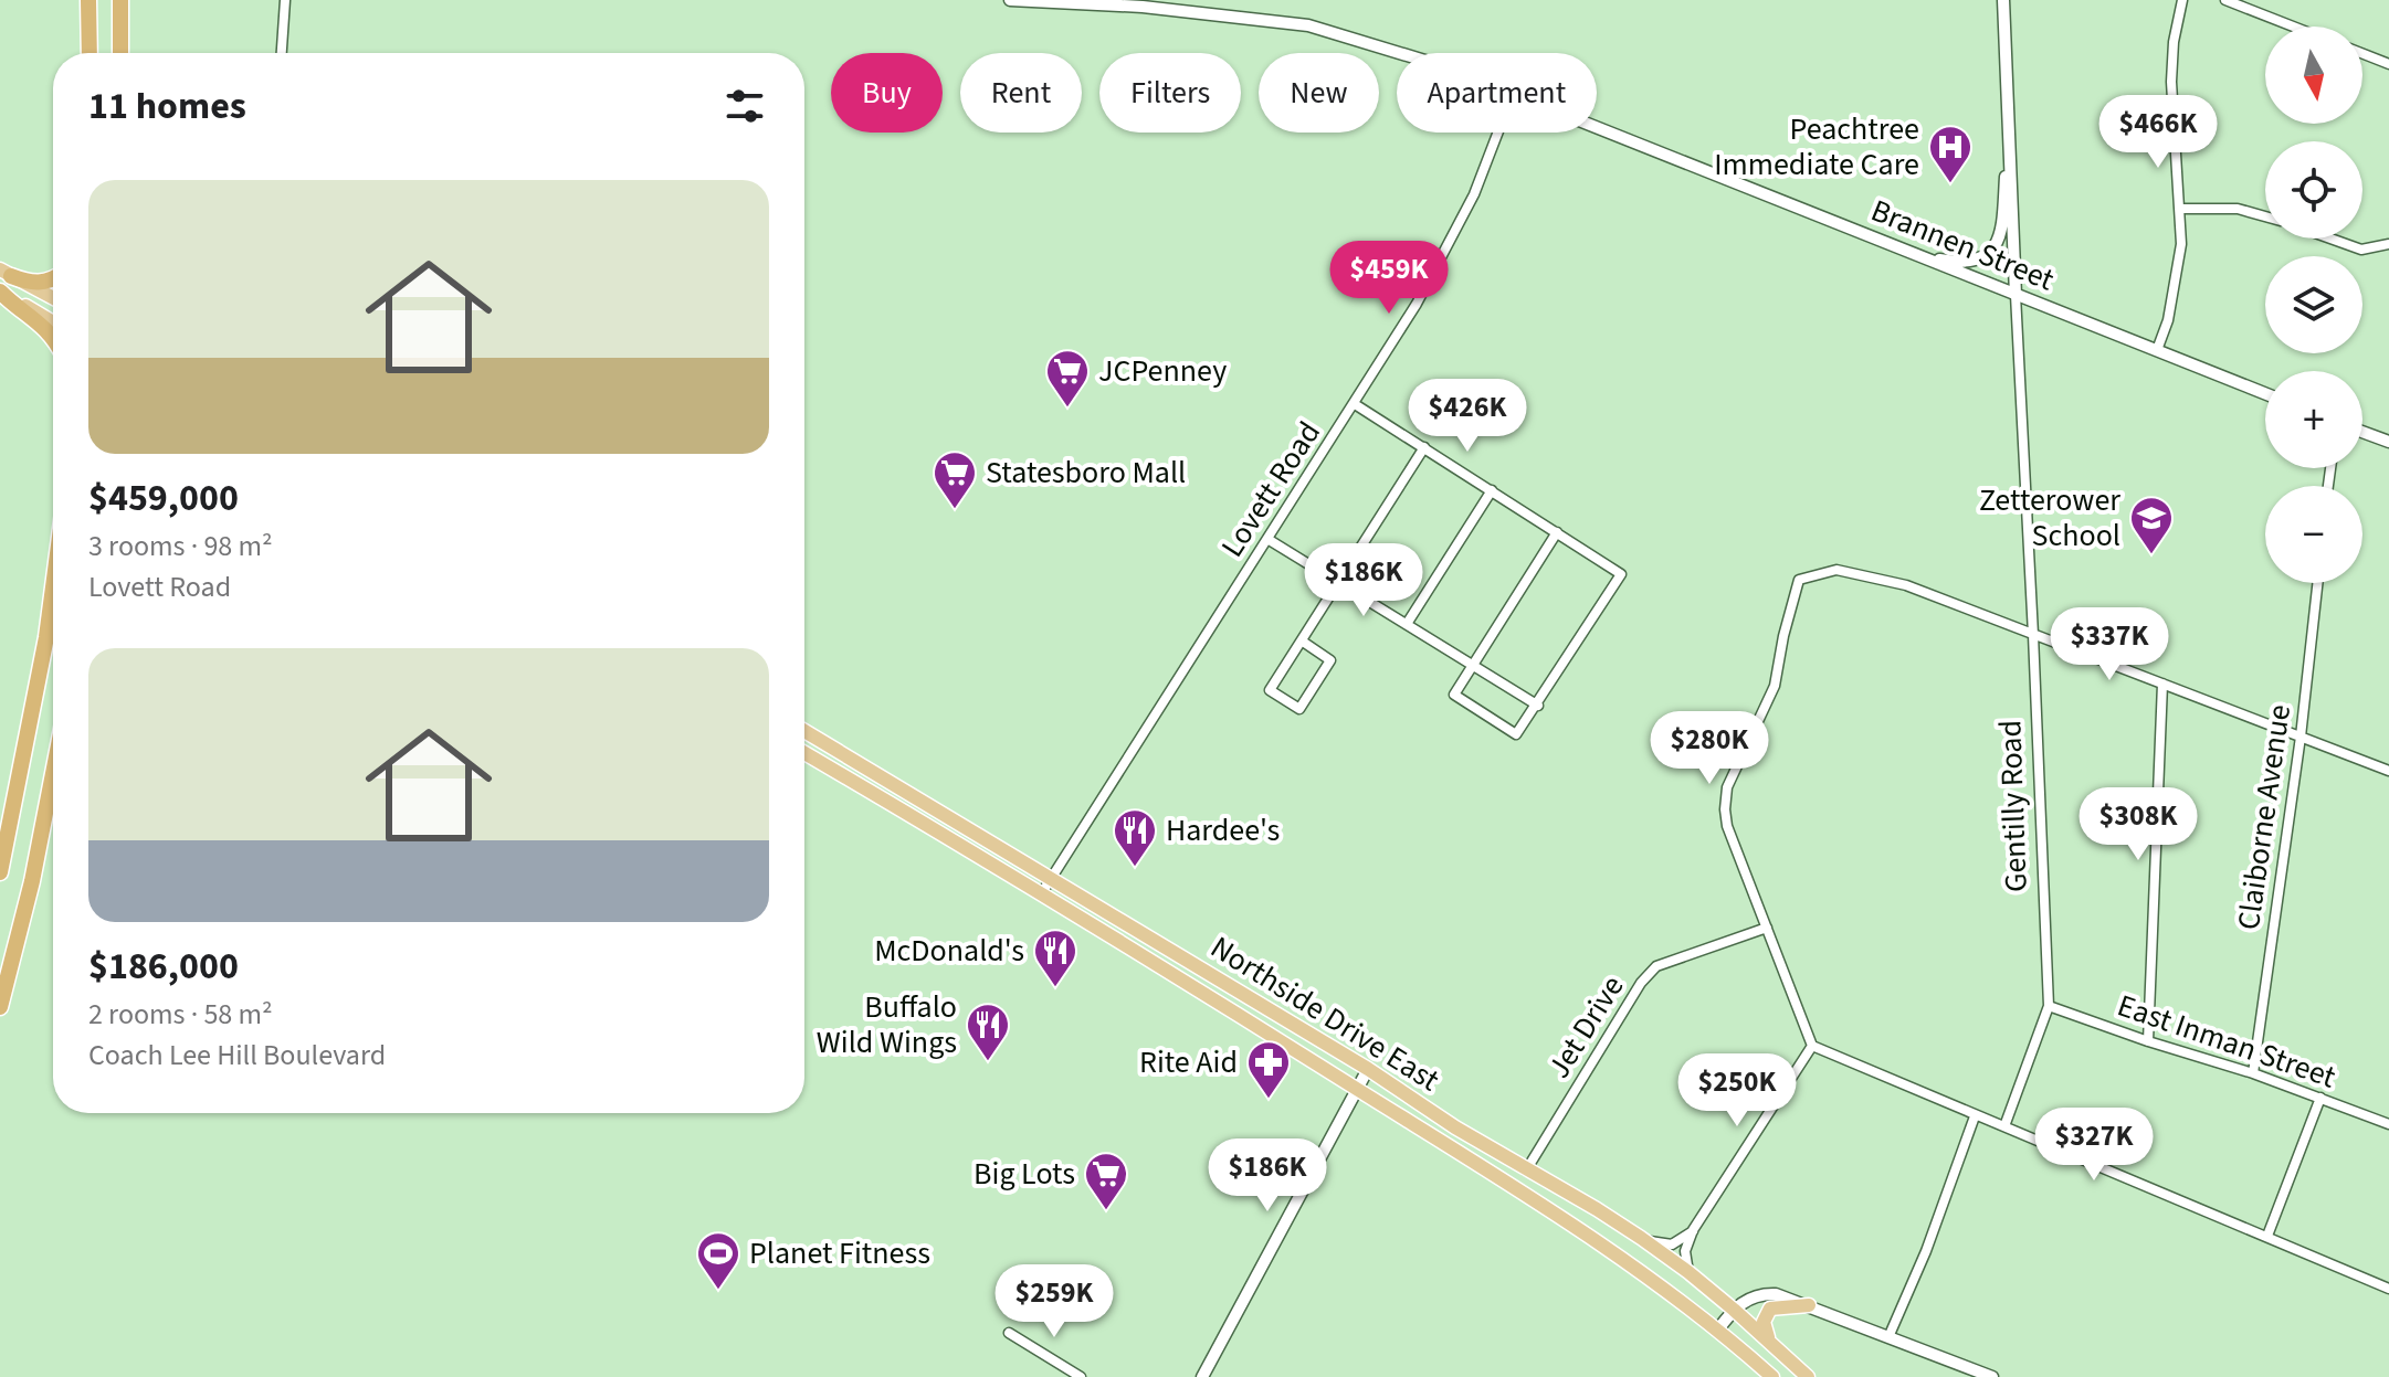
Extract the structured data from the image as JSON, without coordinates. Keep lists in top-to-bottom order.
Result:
{
  "streets": {
    "main road": ["Northside Drive East"],
    "street": [
      "Brannen Street",
      "Lovett Road",
      "Gentilly Road",
      "Claiborne Avenue",
      "Jet Drive",
      "East Inman Street"
    ]
  },
  "crossings": [
    ["Brannen Street", "Gentilly Road"],
    ["Lovett Road", "Northside Drive East"],
    ["Gentilly Road", "East Inman Street"],
    ["Claiborne Avenue", "East Inman Street"],
    ["Northside Drive East", "Jet Drive"]
  ],
  "places": {
    "hospital": ["Peachtree Immediate Care"],
    "supermarket": ["JCPenney", "Statesboro Mall", "Big Lots"],
    "school or university": ["Zetterower School"],
    "restaurant": ["Hardee's", "McDonald's", "Buffalo Wild Wings"],
    "pharmacy": ["Rite Aid"],
    "sports": ["Planet Fitness"]
  },
  "north": "bottom",
  "page": {
    "map_buttons": ["+", "−"],
    "chip": [
      "Buy",
      "Rent",
      "Filters",
      "New",
      "Apartment"
    ],
    "heading": "11 homes",
    "price": [
      "$466K",
      "$459K",
      "$426K",
      "$186K",
      "$337K",
      "$280K",
      "$308K",
      "$250K",
      "$327K",
      "$186K",
      "$259K"
    ],
    "list": [
      {
        "name": "$459,000",
        "note": "3 rooms · 98 m² · Lovett Road"
      },
      {
        "name": "$186,000",
        "note": "2 rooms · 58 m² · Coach Lee Hill Boulevard"
      }
    ]
  }
}
